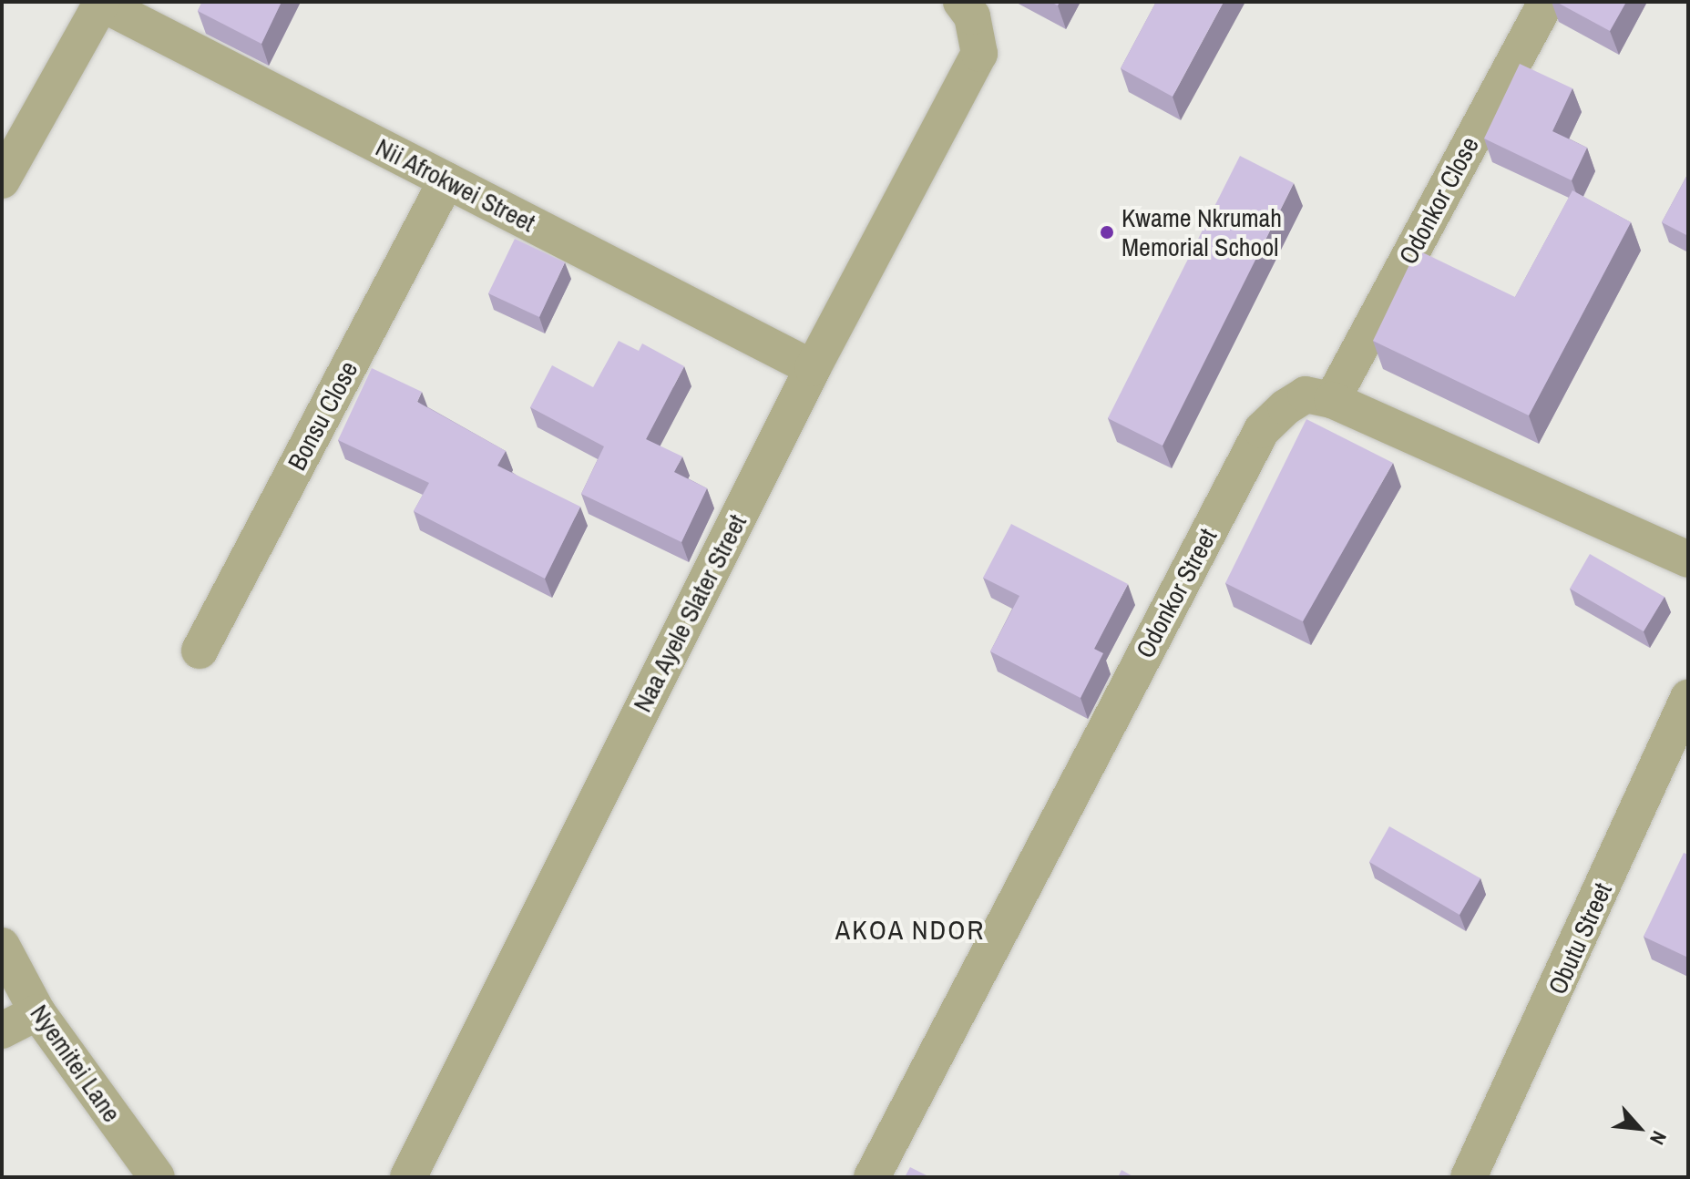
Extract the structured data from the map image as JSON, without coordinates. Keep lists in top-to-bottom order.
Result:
{
  "streets": {
    "street": [
      "Nii Afrokwei Street",
      "Odonkor Close",
      "Bonsu Close",
      "Odonkor Street",
      "Naa Ayele Slater Street",
      "Obutu Street",
      "Nyemitei Lane"
    ]
  },
  "crossings": [
    ["Nii Afrokwei Street", "Bonsu Close"],
    ["Nii Afrokwei Street", "Naa Ayele Slater Street"],
    ["Odonkor Close", "Odonkor Street"]
  ],
  "districts": ["AKOA NDOR"],
  "places": ["Kwame Nkrumah Memorial School"],
  "north": "bottom right"
}
